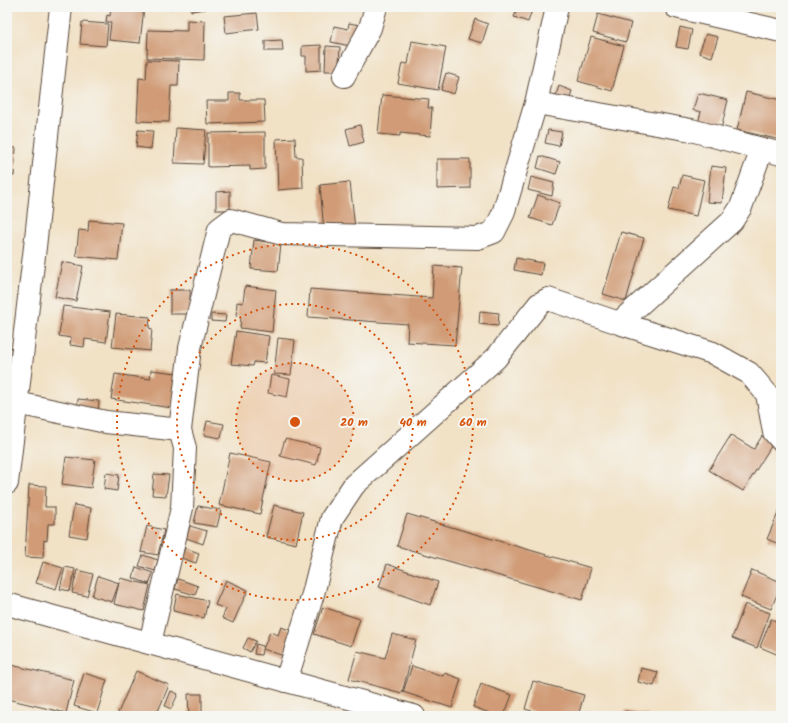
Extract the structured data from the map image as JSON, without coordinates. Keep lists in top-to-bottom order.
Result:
{
  "rings": ["20 m", "40 m", "60 m"]
}
